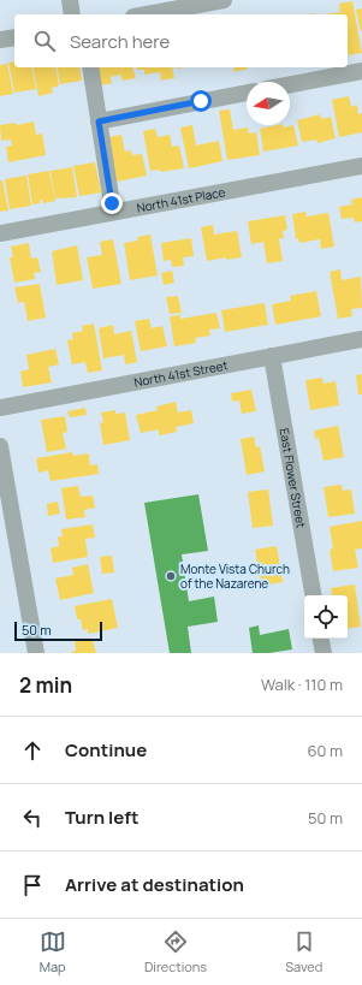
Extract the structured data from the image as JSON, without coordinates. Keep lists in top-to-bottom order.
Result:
{
  "streets": {
    "street": ["North 41st Place", "North 41st Street", "East Flower Street"]
  },
  "crossings": [
    ["North 41st Street", "East Flower Street"]
  ],
  "places": ["Monte Vista Church of the Nazarene"],
  "scale_bar": "50 m",
  "north": "left",
  "page": {
    "search": "Search here",
    "scale": "50 m",
    "heading": ["2 min", "Walk · 110 m"],
    "list": [
      ["Continue", "60 m"],
      ["Turn left", "50 m"],
      "Arrive at destination"
    ],
    "nav": ["Map", "Directions", "Saved"]
  }
}
